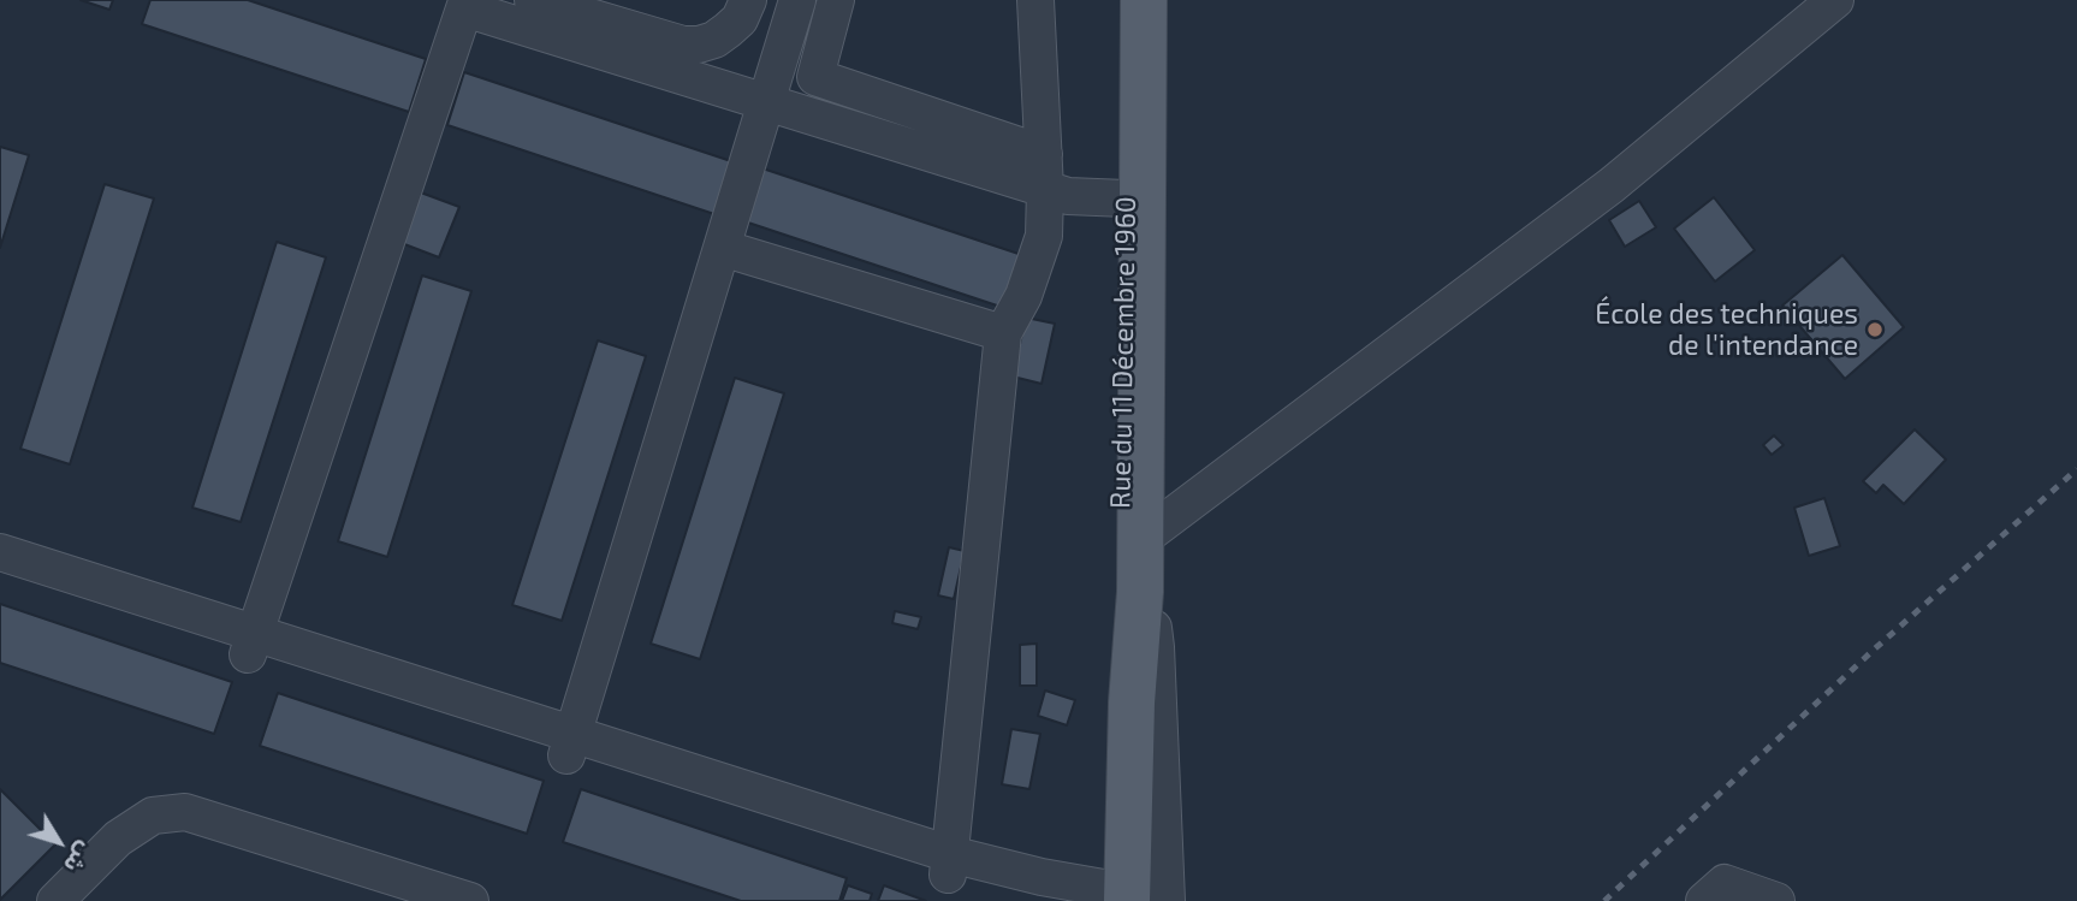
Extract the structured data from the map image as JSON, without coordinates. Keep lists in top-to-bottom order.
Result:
{
  "streets": {
    "main road": ["Rue du 11 Décembre 1960"]
  },
  "places": ["École des techniques de l'intendance"],
  "north": "bottom right"
}
